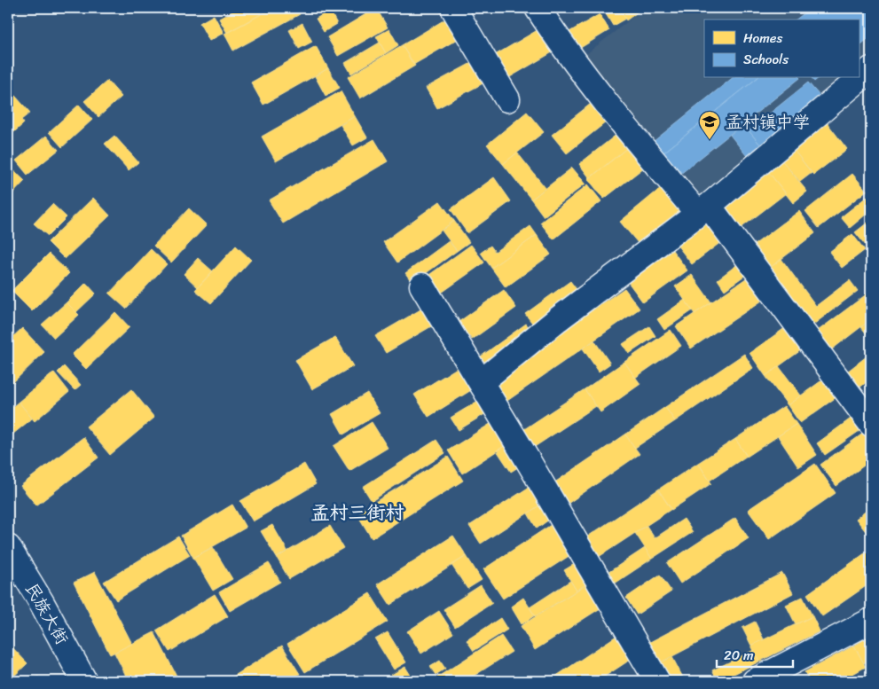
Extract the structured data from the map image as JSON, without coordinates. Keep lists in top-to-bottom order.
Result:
{
  "streets": {
    "street": ["民族大街"]
  },
  "districts": ["孟村三街村"],
  "places": {
    "school or university": ["孟村镇中学"]
  },
  "legend": ["Homes", "Schools"],
  "scale_bar": "20 m"
}
